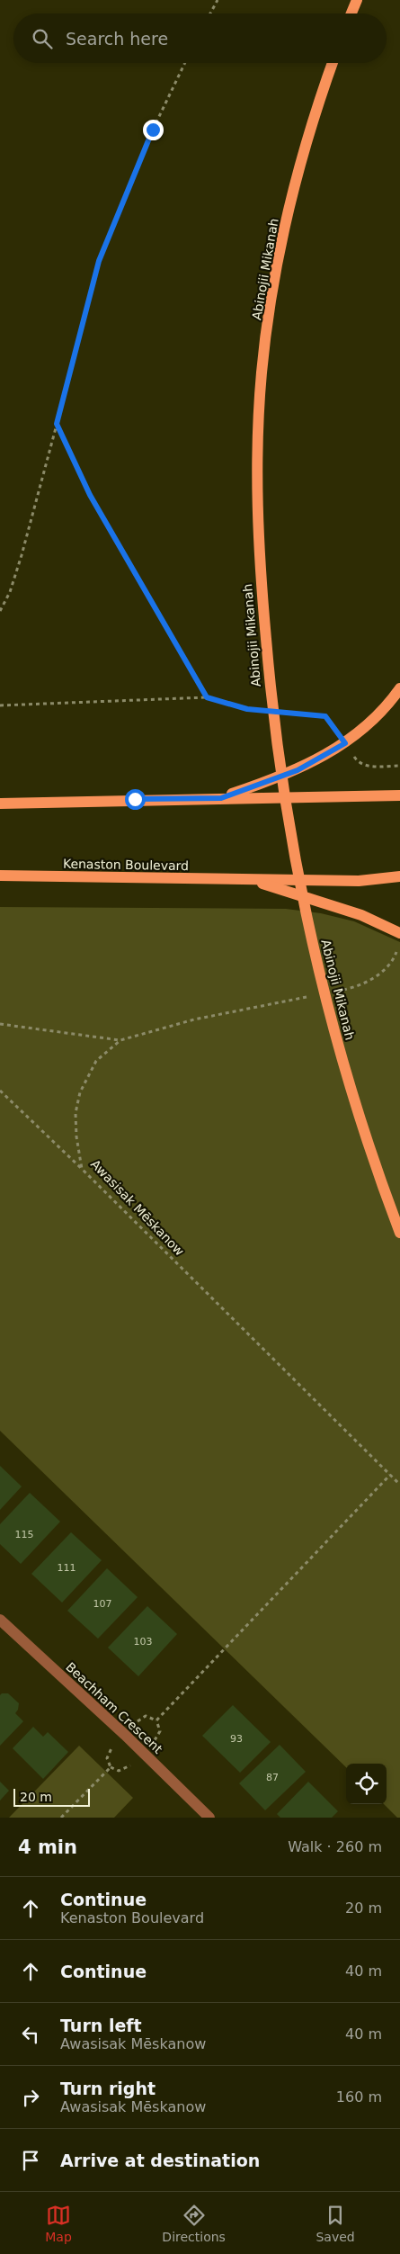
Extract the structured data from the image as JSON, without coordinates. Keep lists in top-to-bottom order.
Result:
{
  "streets": {
    "main road": ["Abinojii Mikanah", "Kenaston Boulevard"],
    "street": ["Beachham Crescent"],
    "path": ["Awasisak Mēskanow"]
  },
  "house_numbers": [
    "115",
    "111",
    "107",
    "103",
    "93",
    "87"
  ],
  "scale_bar": "20 m",
  "page": {
    "search": "Search here",
    "scale": "20 m",
    "heading": ["4 min", "Walk · 260 m"],
    "list": [
      ["Continue", "Kenaston Boulevard", "20 m"],
      ["Continue", "40 m"],
      ["Turn left", "Awasisak Mēskanow", "40 m"],
      ["Turn right", "Awasisak Mēskanow", "160 m"],
      "Arrive at destination"
    ],
    "nav": ["Map", "Directions", "Saved"]
  }
}
